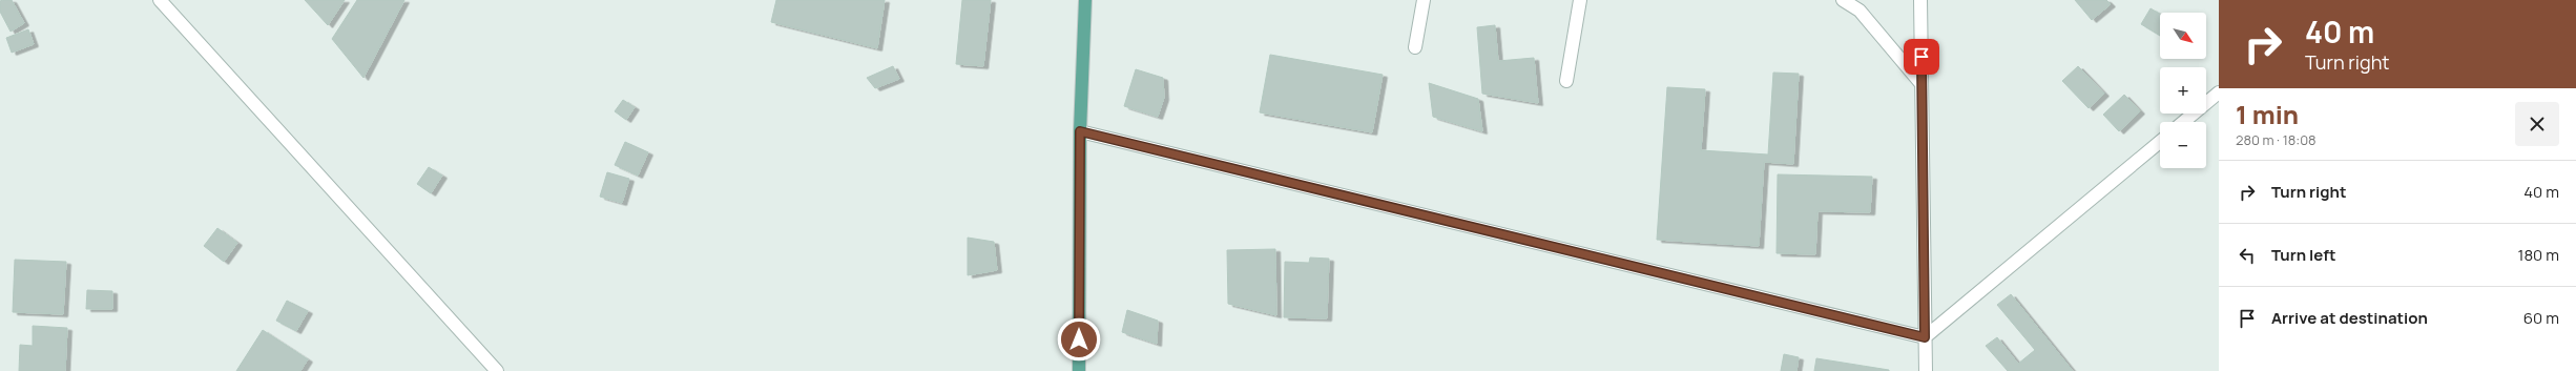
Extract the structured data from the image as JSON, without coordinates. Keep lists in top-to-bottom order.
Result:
{
  "north": "bottom right",
  "page": {
    "turn": ["40 m", "Turn right"],
    "map_buttons": ["+", "−"],
    "heading": ["1 min", "280 m · 18:08"],
    "list": [
      {
        "name": "Turn right",
        "value": "40 m"
      },
      {
        "name": "Turn left",
        "value": "180 m"
      },
      {
        "name": "Arrive at destination",
        "value": "60 m"
      }
    ]
  }
}
